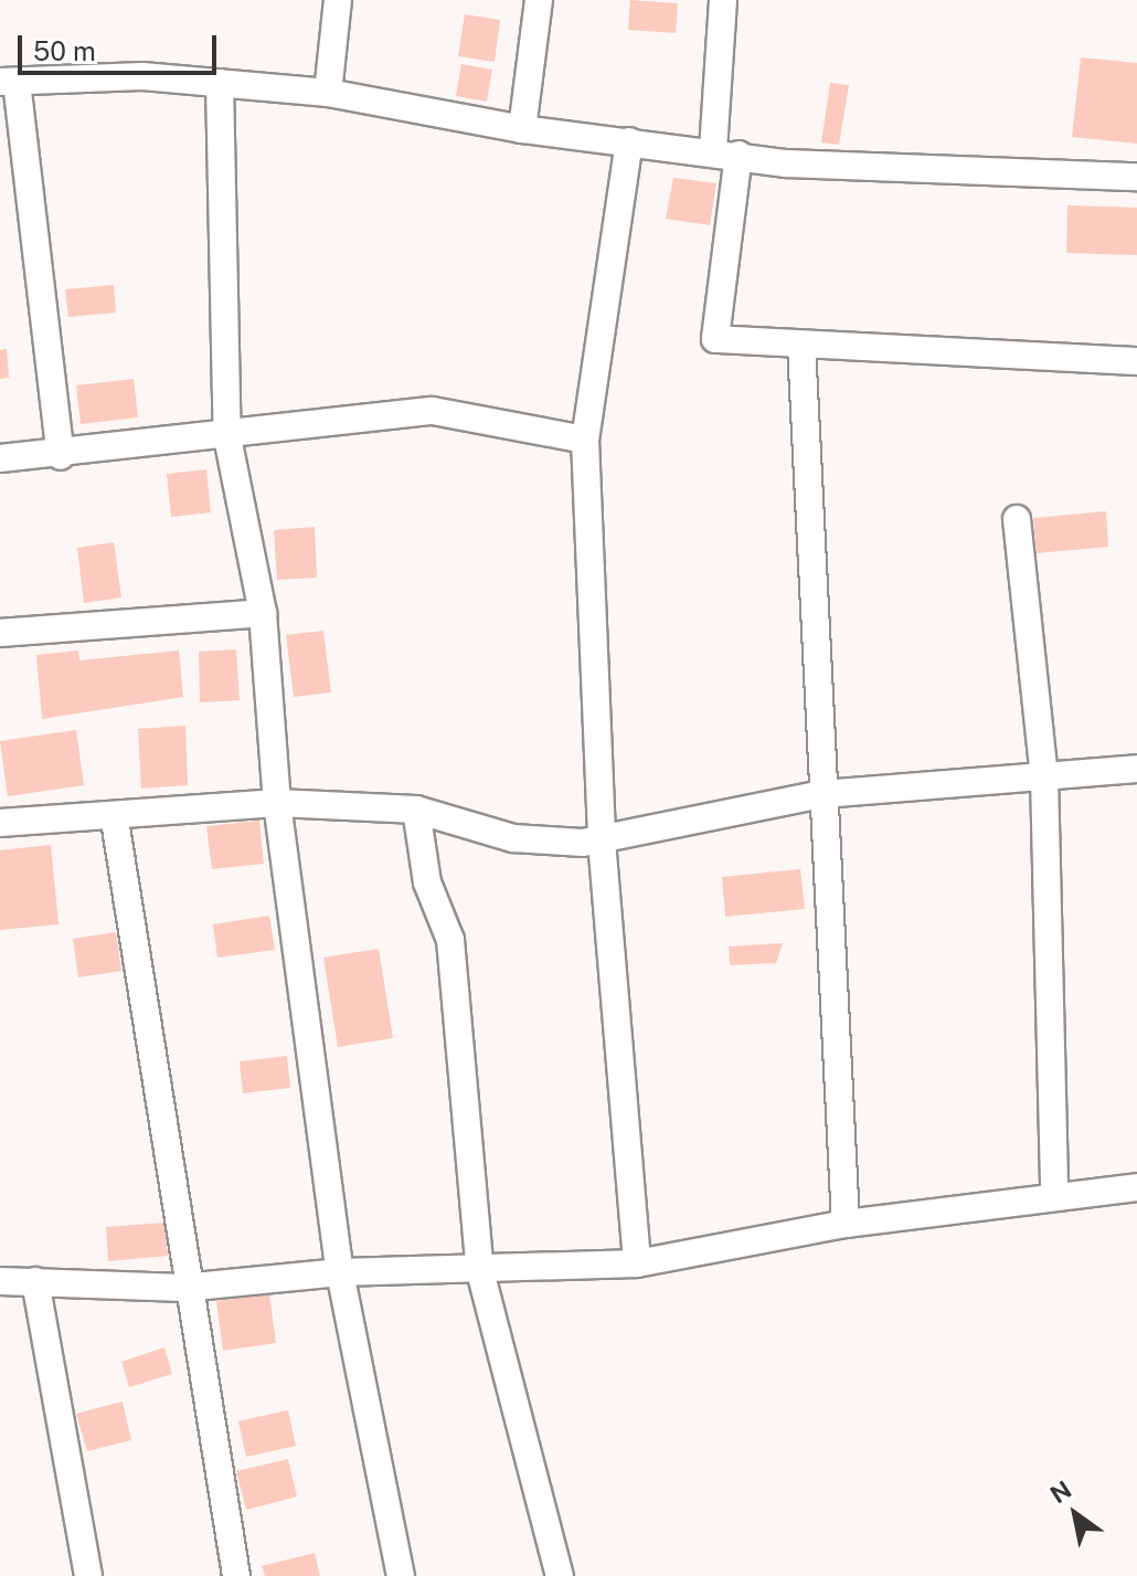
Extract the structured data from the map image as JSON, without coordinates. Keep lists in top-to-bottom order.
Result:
{
  "scale_bar": "50 m",
  "north": "top left"
}
